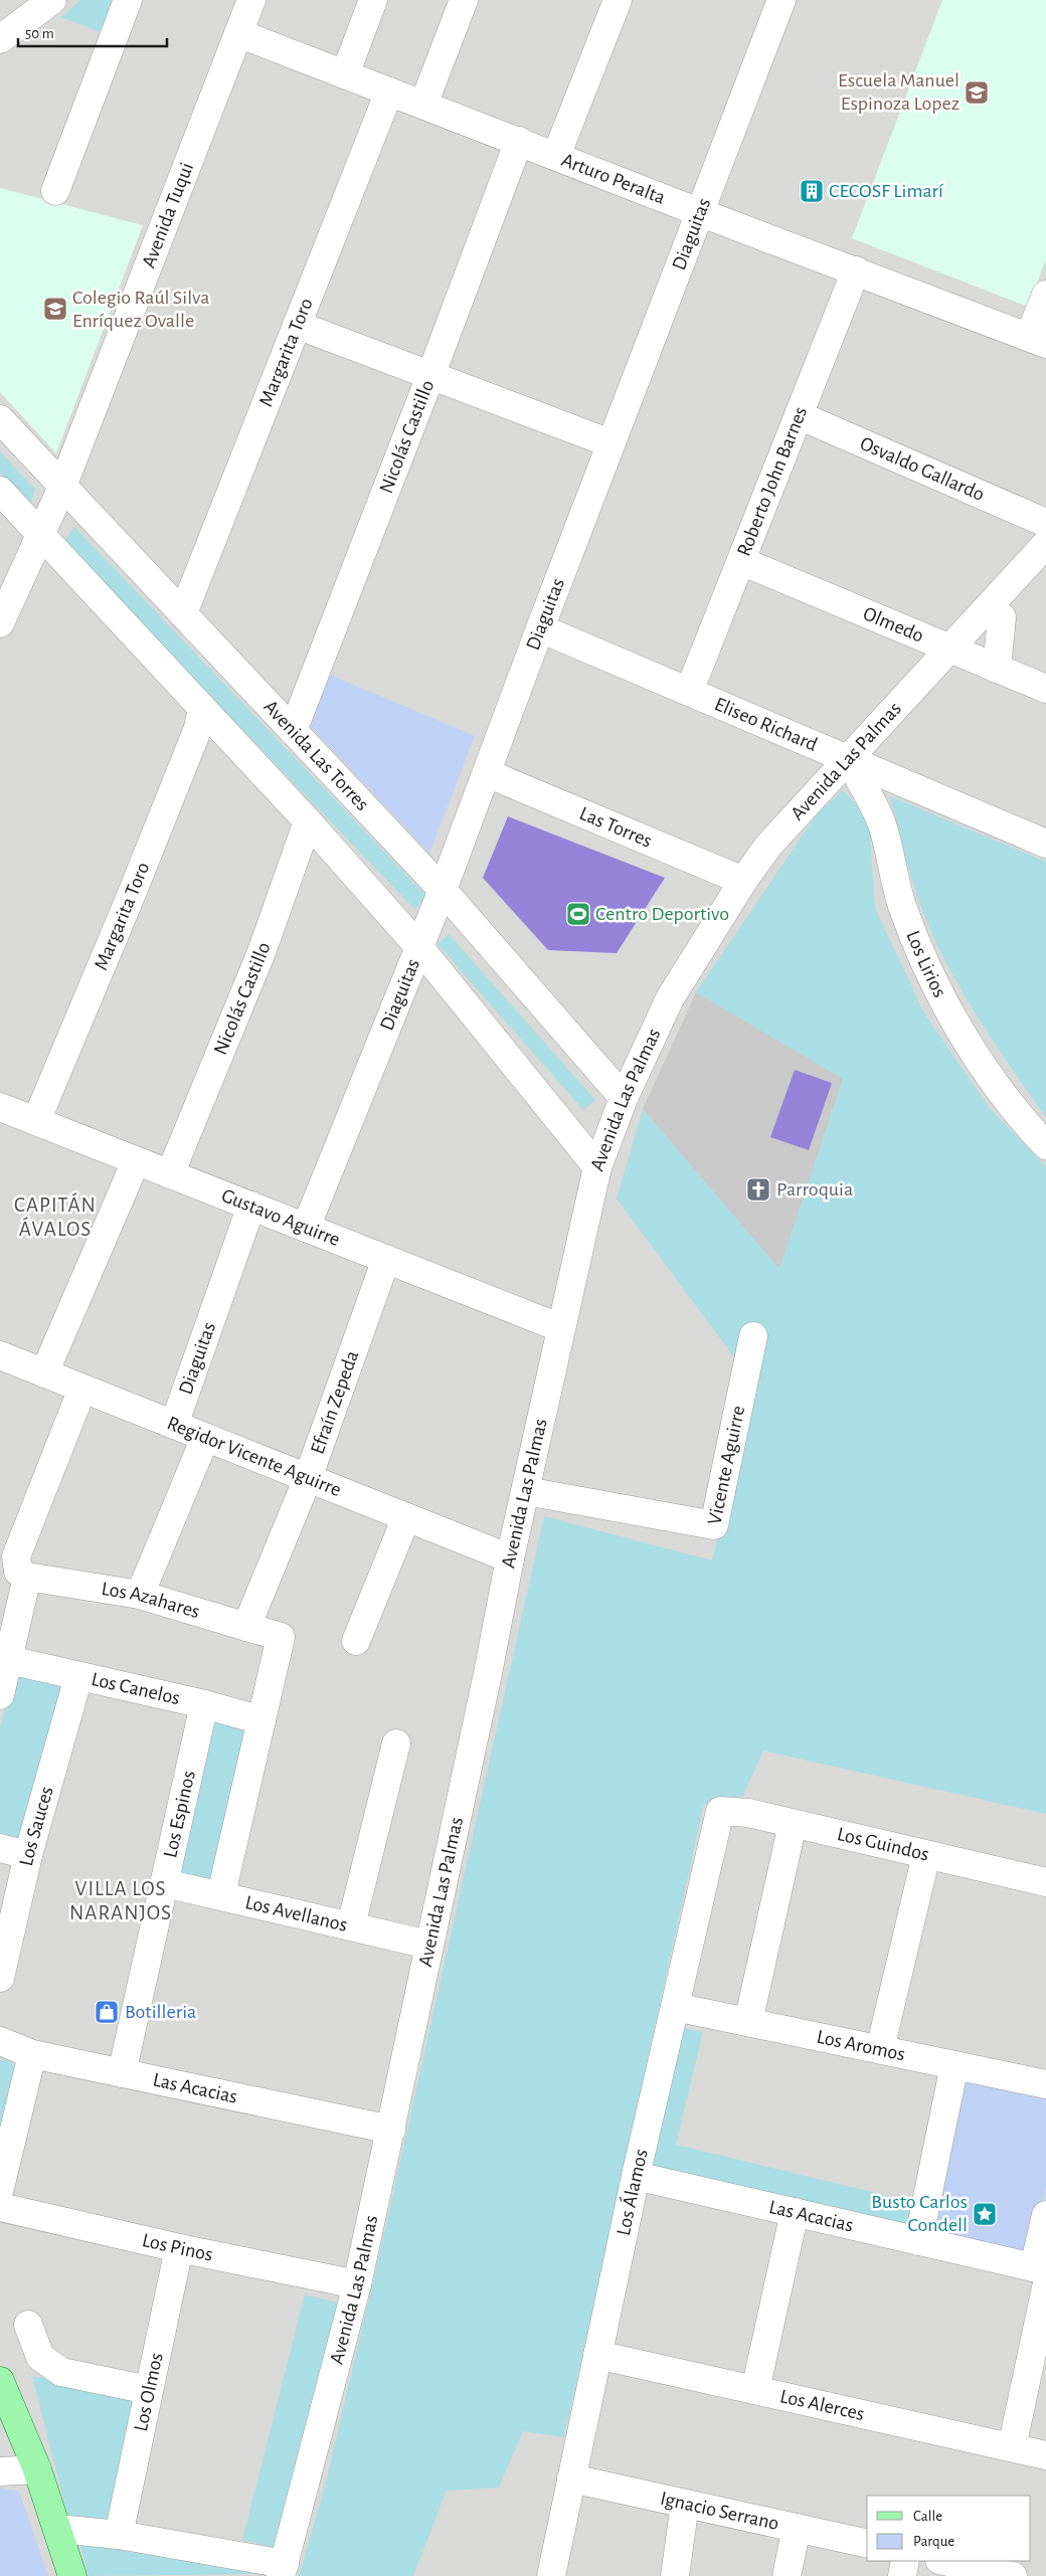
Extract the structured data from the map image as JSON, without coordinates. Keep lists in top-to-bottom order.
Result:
{
  "streets": {
    "street": [
      "Arturo Peralta",
      "Avenida Tuqui",
      "Diaguitas",
      "Margarita Toro",
      "Nicolás Castillo",
      "Osvaldo Gallardo",
      "Roberto John Barnes",
      "Olmedo",
      "Eliseo Richard",
      "Avenida Las Torres",
      "Avenida Las Palmas",
      "Las Torres",
      "Los Lirios",
      "Gustavo Aguirre",
      "Efraín Zepeda",
      "Regidor Vicente Aguirre",
      "Vicente Aguirre",
      "Los Azahares",
      "Los Canelos",
      "Los Espinos",
      "Los Sauces",
      "Los Guindos",
      "Los Avellanos",
      "Los Aromos",
      "Las Acacias",
      "Los Álamos",
      "Los Pinos",
      "Los Olmos",
      "Los Alerces",
      "Ignacio Serrano"
    ]
  },
  "crossings": [
    ["Arturo Peralta", "Avenida Tuqui"],
    ["Arturo Peralta", "Diaguitas"],
    ["Arturo Peralta", "Margarita Toro"],
    ["Arturo Peralta", "Nicolás Castillo"],
    ["Arturo Peralta", "Roberto John Barnes"],
    ["Avenida Tuqui", "Avenida Las Torres"],
    ["Diaguitas", "Eliseo Richard"],
    ["Diaguitas", "Avenida Las Torres"],
    ["Diaguitas", "Las Torres"],
    ["Diaguitas", "Gustavo Aguirre"],
    ["Diaguitas", "Regidor Vicente Aguirre"],
    ["Margarita Toro", "Avenida Las Torres"],
    ["Margarita Toro", "Gustavo Aguirre"],
    ["Nicolás Castillo", "Avenida Las Torres"],
    ["Nicolás Castillo", "Gustavo Aguirre"],
    ["Osvaldo Gallardo", "Roberto John Barnes"],
    ["Roberto John Barnes", "Olmedo"],
    ["Roberto John Barnes", "Eliseo Richard"],
    ["Olmedo", "Avenida Las Palmas"],
    ["Eliseo Richard", "Avenida Las Palmas"],
    ["Eliseo Richard", "Los Lirios"],
    ["Avenida Las Torres", "Avenida Las Palmas"],
    ["Avenida Las Palmas", "Las Torres"],
    ["Avenida Las Palmas", "Los Lirios"],
    ["Avenida Las Palmas", "Gustavo Aguirre"],
    ["Avenida Las Palmas", "Regidor Vicente Aguirre"],
    ["Avenida Las Palmas", "Vicente Aguirre"],
    ["Avenida Las Palmas", "Los Avellanos"],
    ["Avenida Las Palmas", "Las Acacias"],
    ["Avenida Las Palmas", "Los Pinos"],
    ["Gustavo Aguirre", "Efraín Zepeda"],
    ["Efraín Zepeda", "Regidor Vicente Aguirre"],
    ["Efraín Zepeda", "Los Azahares"],
    ["Los Azahares", "Los Canelos"],
    ["Los Canelos", "Los Espinos"],
    ["Los Canelos", "Los Sauces"],
    ["Los Espinos", "Los Avellanos"],
    ["Los Espinos", "Las Acacias"],
    ["Los Guindos", "Los Álamos"],
    ["Los Aromos", "Los Álamos"],
    ["Las Acacias", "Los Álamos"],
    ["Los Álamos", "Los Alerces"],
    ["Los Álamos", "Ignacio Serrano"],
    ["Los Pinos", "Los Olmos"]
  ],
  "districts": ["CAPITÁN ÁVALOS", "VILLA LOS NARANJOS"],
  "places": {
    "school or university": ["Escuela Manuel Espinoza Lopez", "Colegio Raúl Silva Enríquez Ovalle"],
    "building": ["CECOSF Limarí"],
    "sports": ["Centro Deportivo"],
    "church": ["Parroquia"],
    "shop": ["Botilleria"],
    "place": ["Busto Carlos Condell"]
  },
  "legend": ["Calle", "Parque"],
  "scale_bar": "50 m"
}
